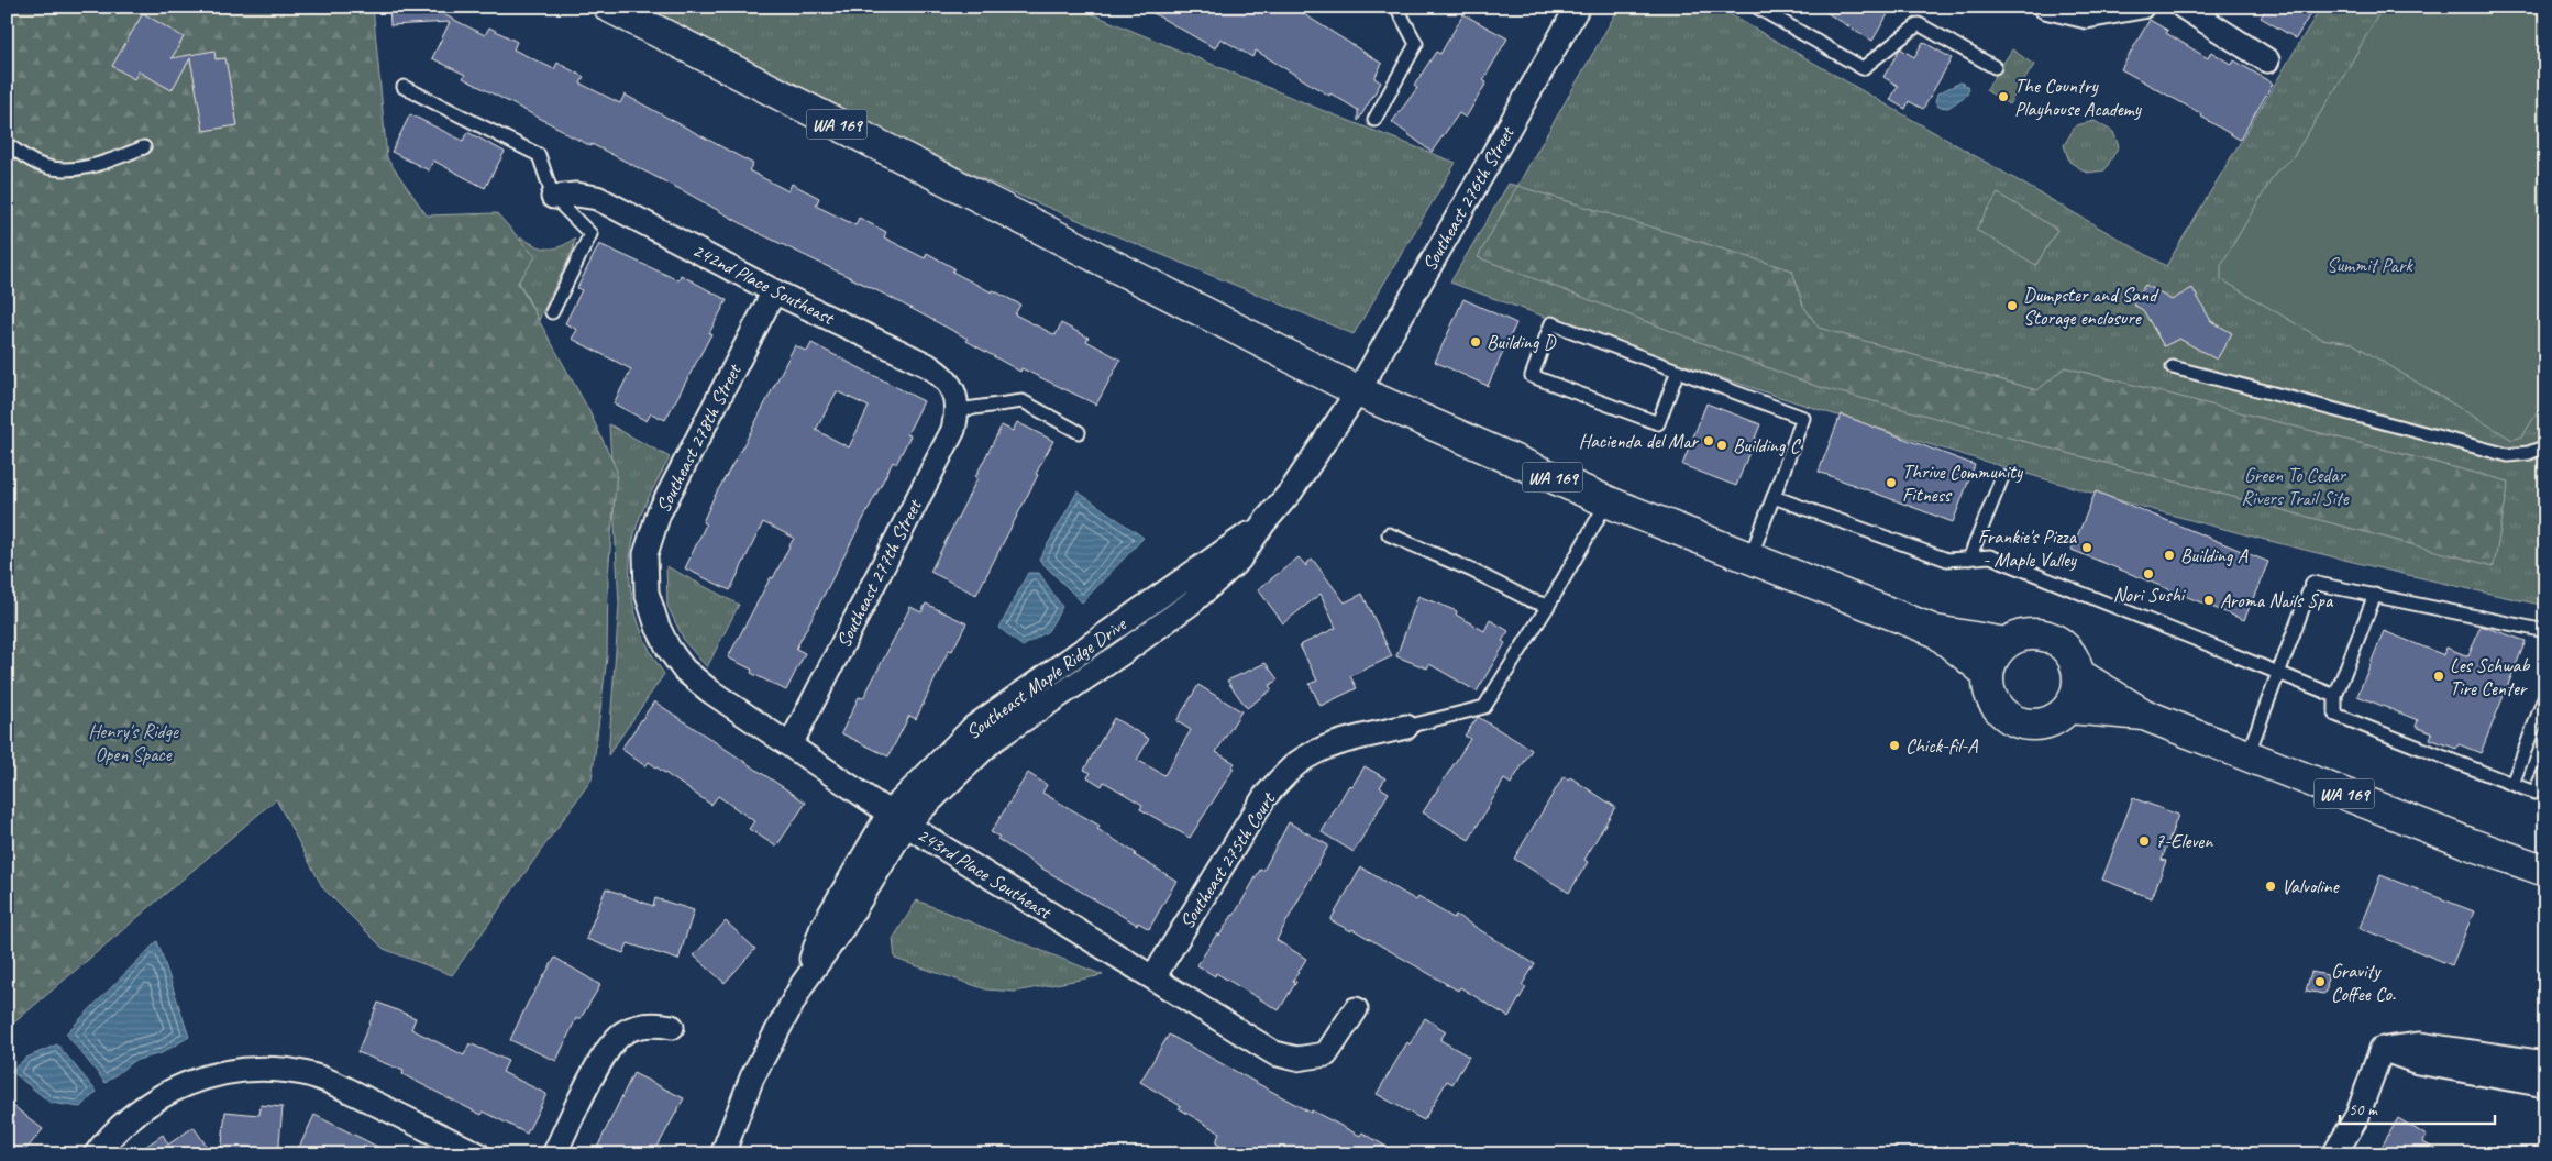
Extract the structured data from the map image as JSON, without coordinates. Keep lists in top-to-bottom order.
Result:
{
  "streets": {
    "main road": ["WA 169"],
    "street": [
      "Southeast 276th Street",
      "242nd Place Southeast",
      "Southeast 278th Street",
      "Southeast 277th Street",
      "Southeast Maple Ridge Drive",
      "Southeast 275th Court",
      "243rd Place Southeast"
    ]
  },
  "crossings": [
    ["WA 169", "Southeast 276th Street"],
    ["WA 169", "Southeast Maple Ridge Drive"],
    ["Southeast 276th Street", "Southeast Maple Ridge Drive"],
    ["242nd Place Southeast", "Southeast 278th Street"],
    ["242nd Place Southeast", "Southeast 277th Street"],
    ["Southeast 278th Street", "243rd Place Southeast"],
    ["Southeast 277th Street", "243rd Place Southeast"],
    ["Southeast Maple Ridge Drive", "243rd Place Southeast"],
    ["Southeast 275th Court", "243rd Place Southeast"]
  ],
  "parks": ["Summit Park", "Green To Cedar Rivers Trail Site", "Henry's Ridge Open Space"],
  "places": [
    "The Country Playhouse Academy",
    "Dumpster and Sand Storage enclosure",
    "Building D",
    "Hacienda del Mar",
    "Building C",
    "Thrive Community Fitness",
    "Frankie's Pizza - Maple Valley",
    "Building A",
    "Nori Sushi",
    "Aroma Nails Spa",
    "Les Schwab Tire Center",
    "Chick-fil-A",
    "7-Eleven",
    "Valvoline",
    "Gravity Coffee Co."
  ],
  "scale_bar": "50 m"
}
